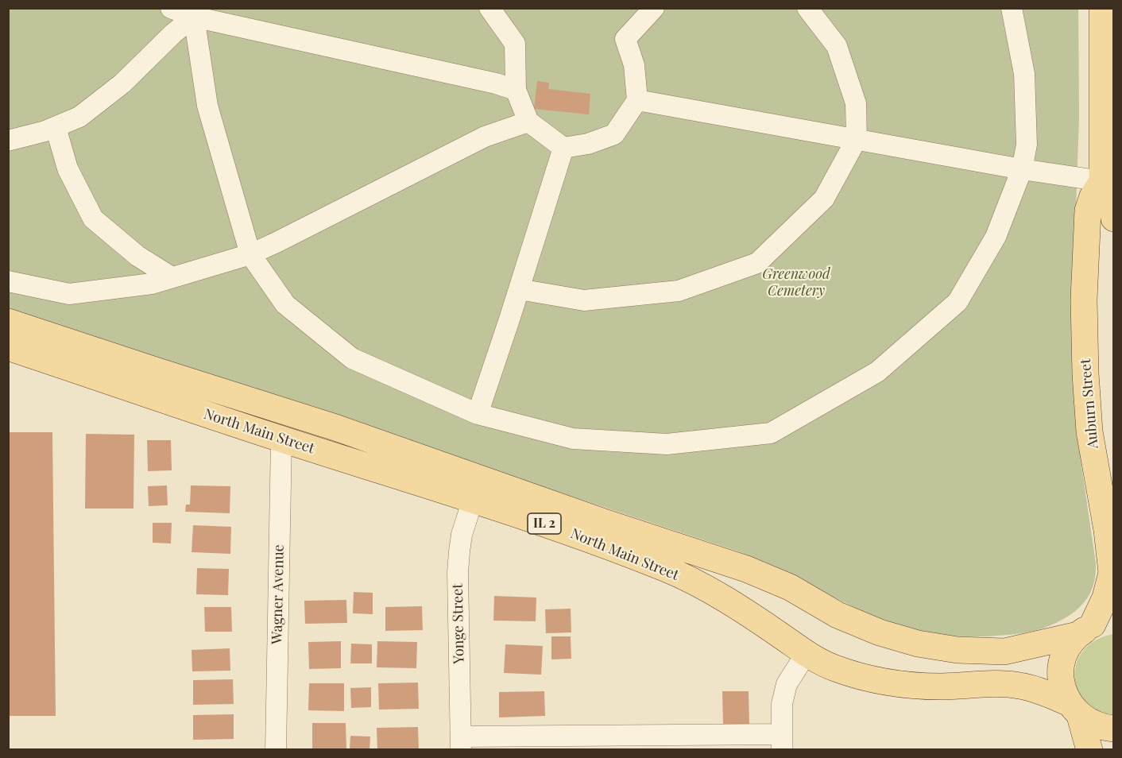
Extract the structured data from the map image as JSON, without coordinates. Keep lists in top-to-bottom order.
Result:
{
  "streets": {
    "main road": ["Auburn Street", "North Main Street", "IL 2"],
    "street": ["Wagner Avenue", "Yonge Street"]
  },
  "crossings": [
    ["Auburn Street", "North Main Street"],
    ["North Main Street", "Wagner Avenue"],
    ["North Main Street", "Yonge Street"]
  ],
  "parks": ["Greenwood Cemetery"]
}
